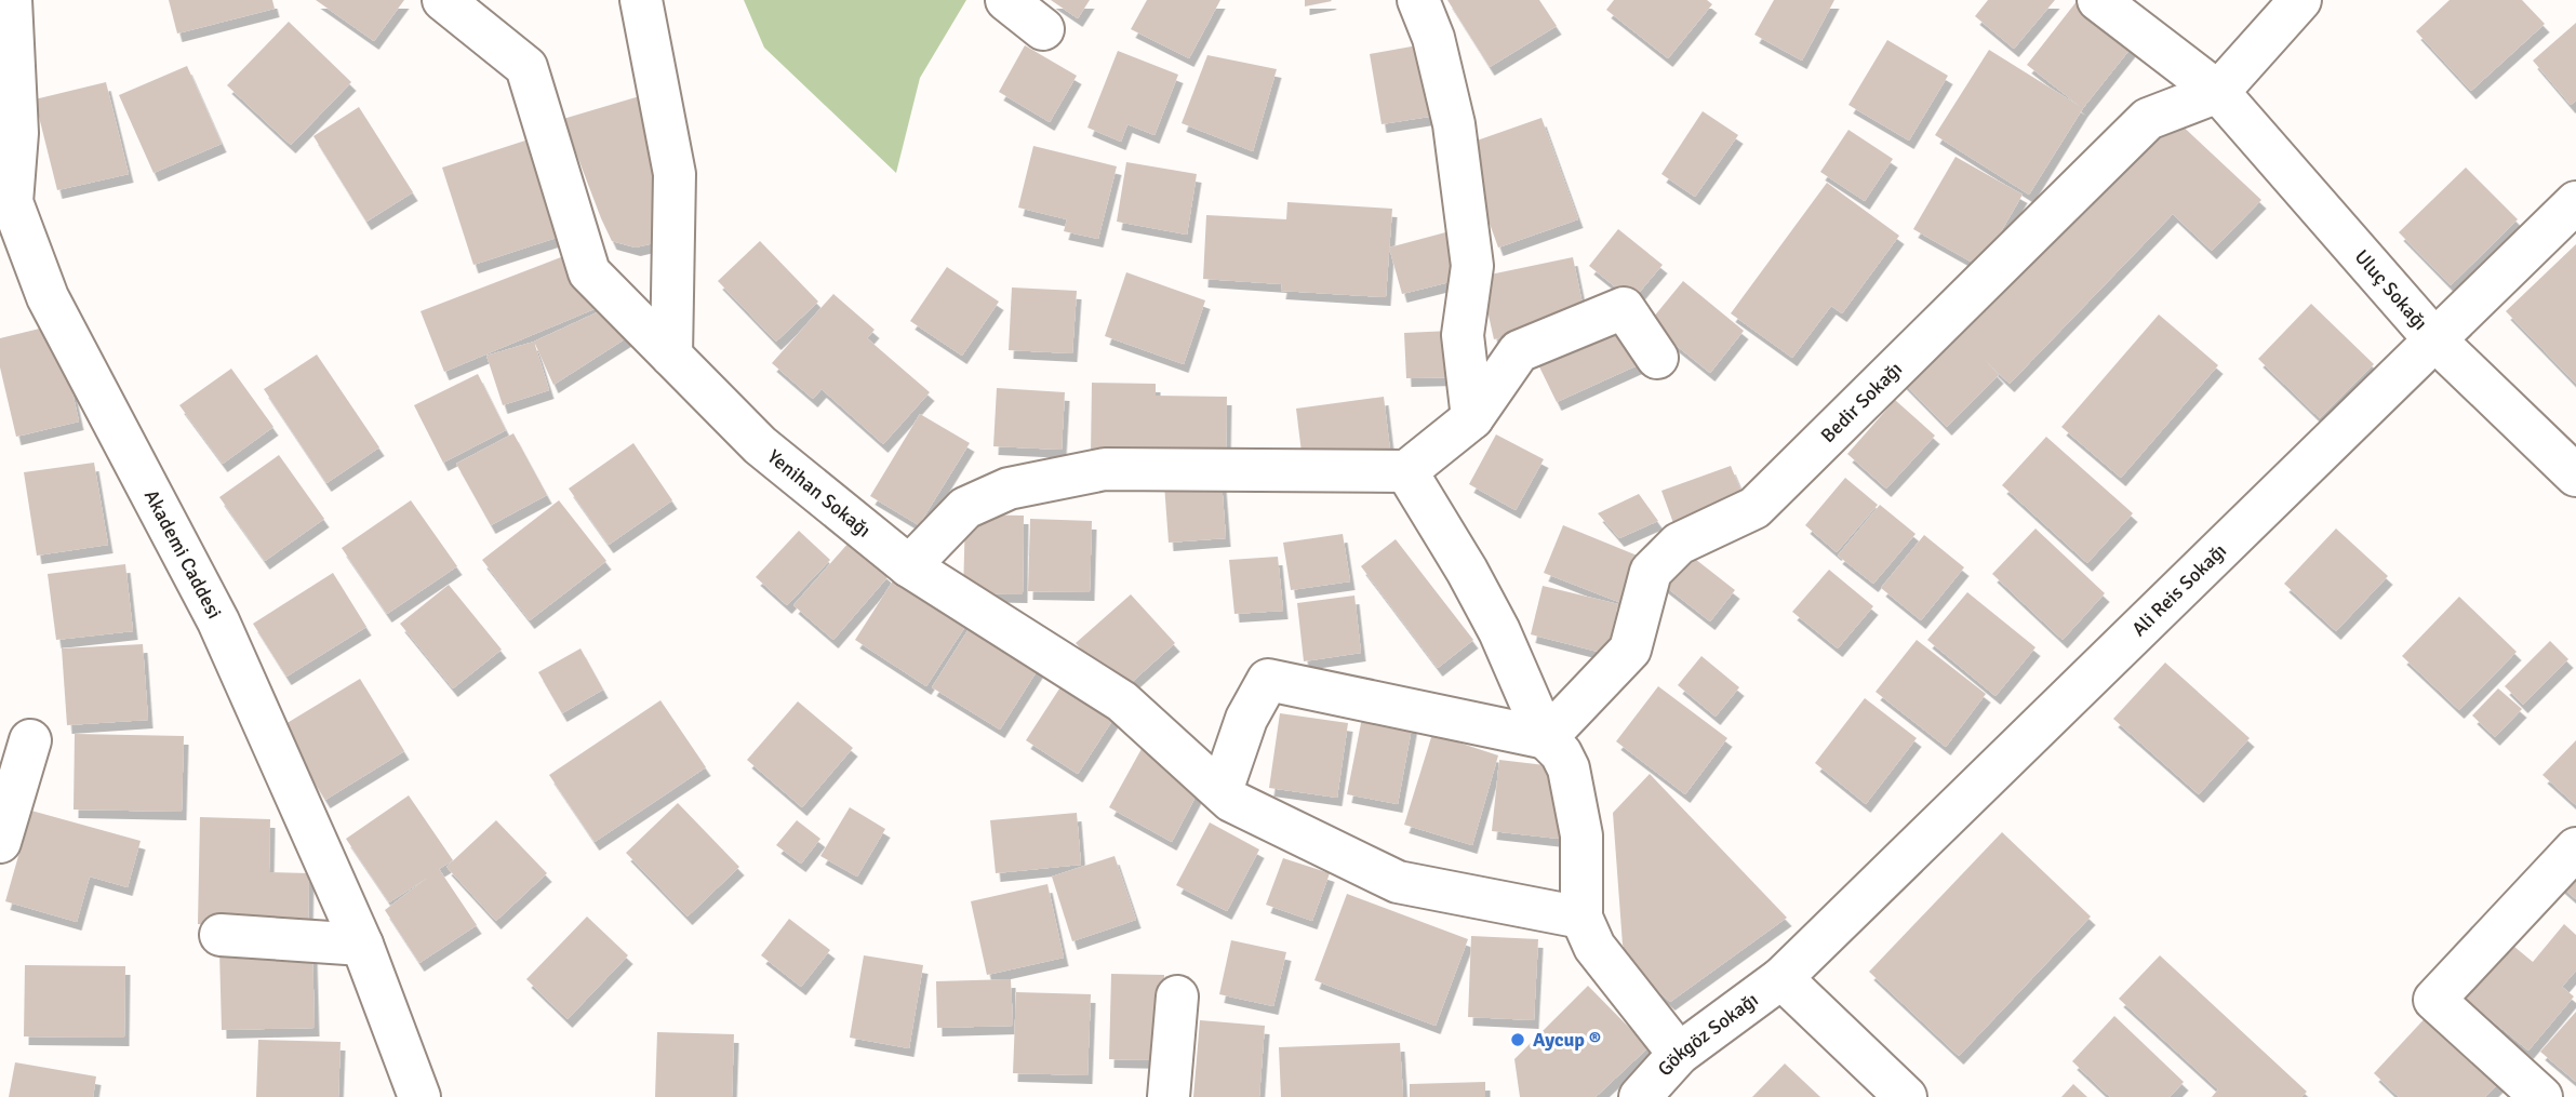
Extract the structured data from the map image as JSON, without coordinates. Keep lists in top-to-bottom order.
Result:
{
  "streets": {
    "street": [
      "Uluç Sokağı",
      "Bedir Sokağı",
      "Yenihan Sokağı",
      "Akademi Caddesi",
      "Ali Reis Sokağı",
      "Gökgöz Sokağı"
    ]
  },
  "crossings": [
    ["Uluç Sokağı", "Bedir Sokağı"],
    ["Uluç Sokağı", "Ali Reis Sokağı"],
    ["Ali Reis Sokağı", "Gökgöz Sokağı"]
  ],
  "places": ["Aycup ®"]
}
